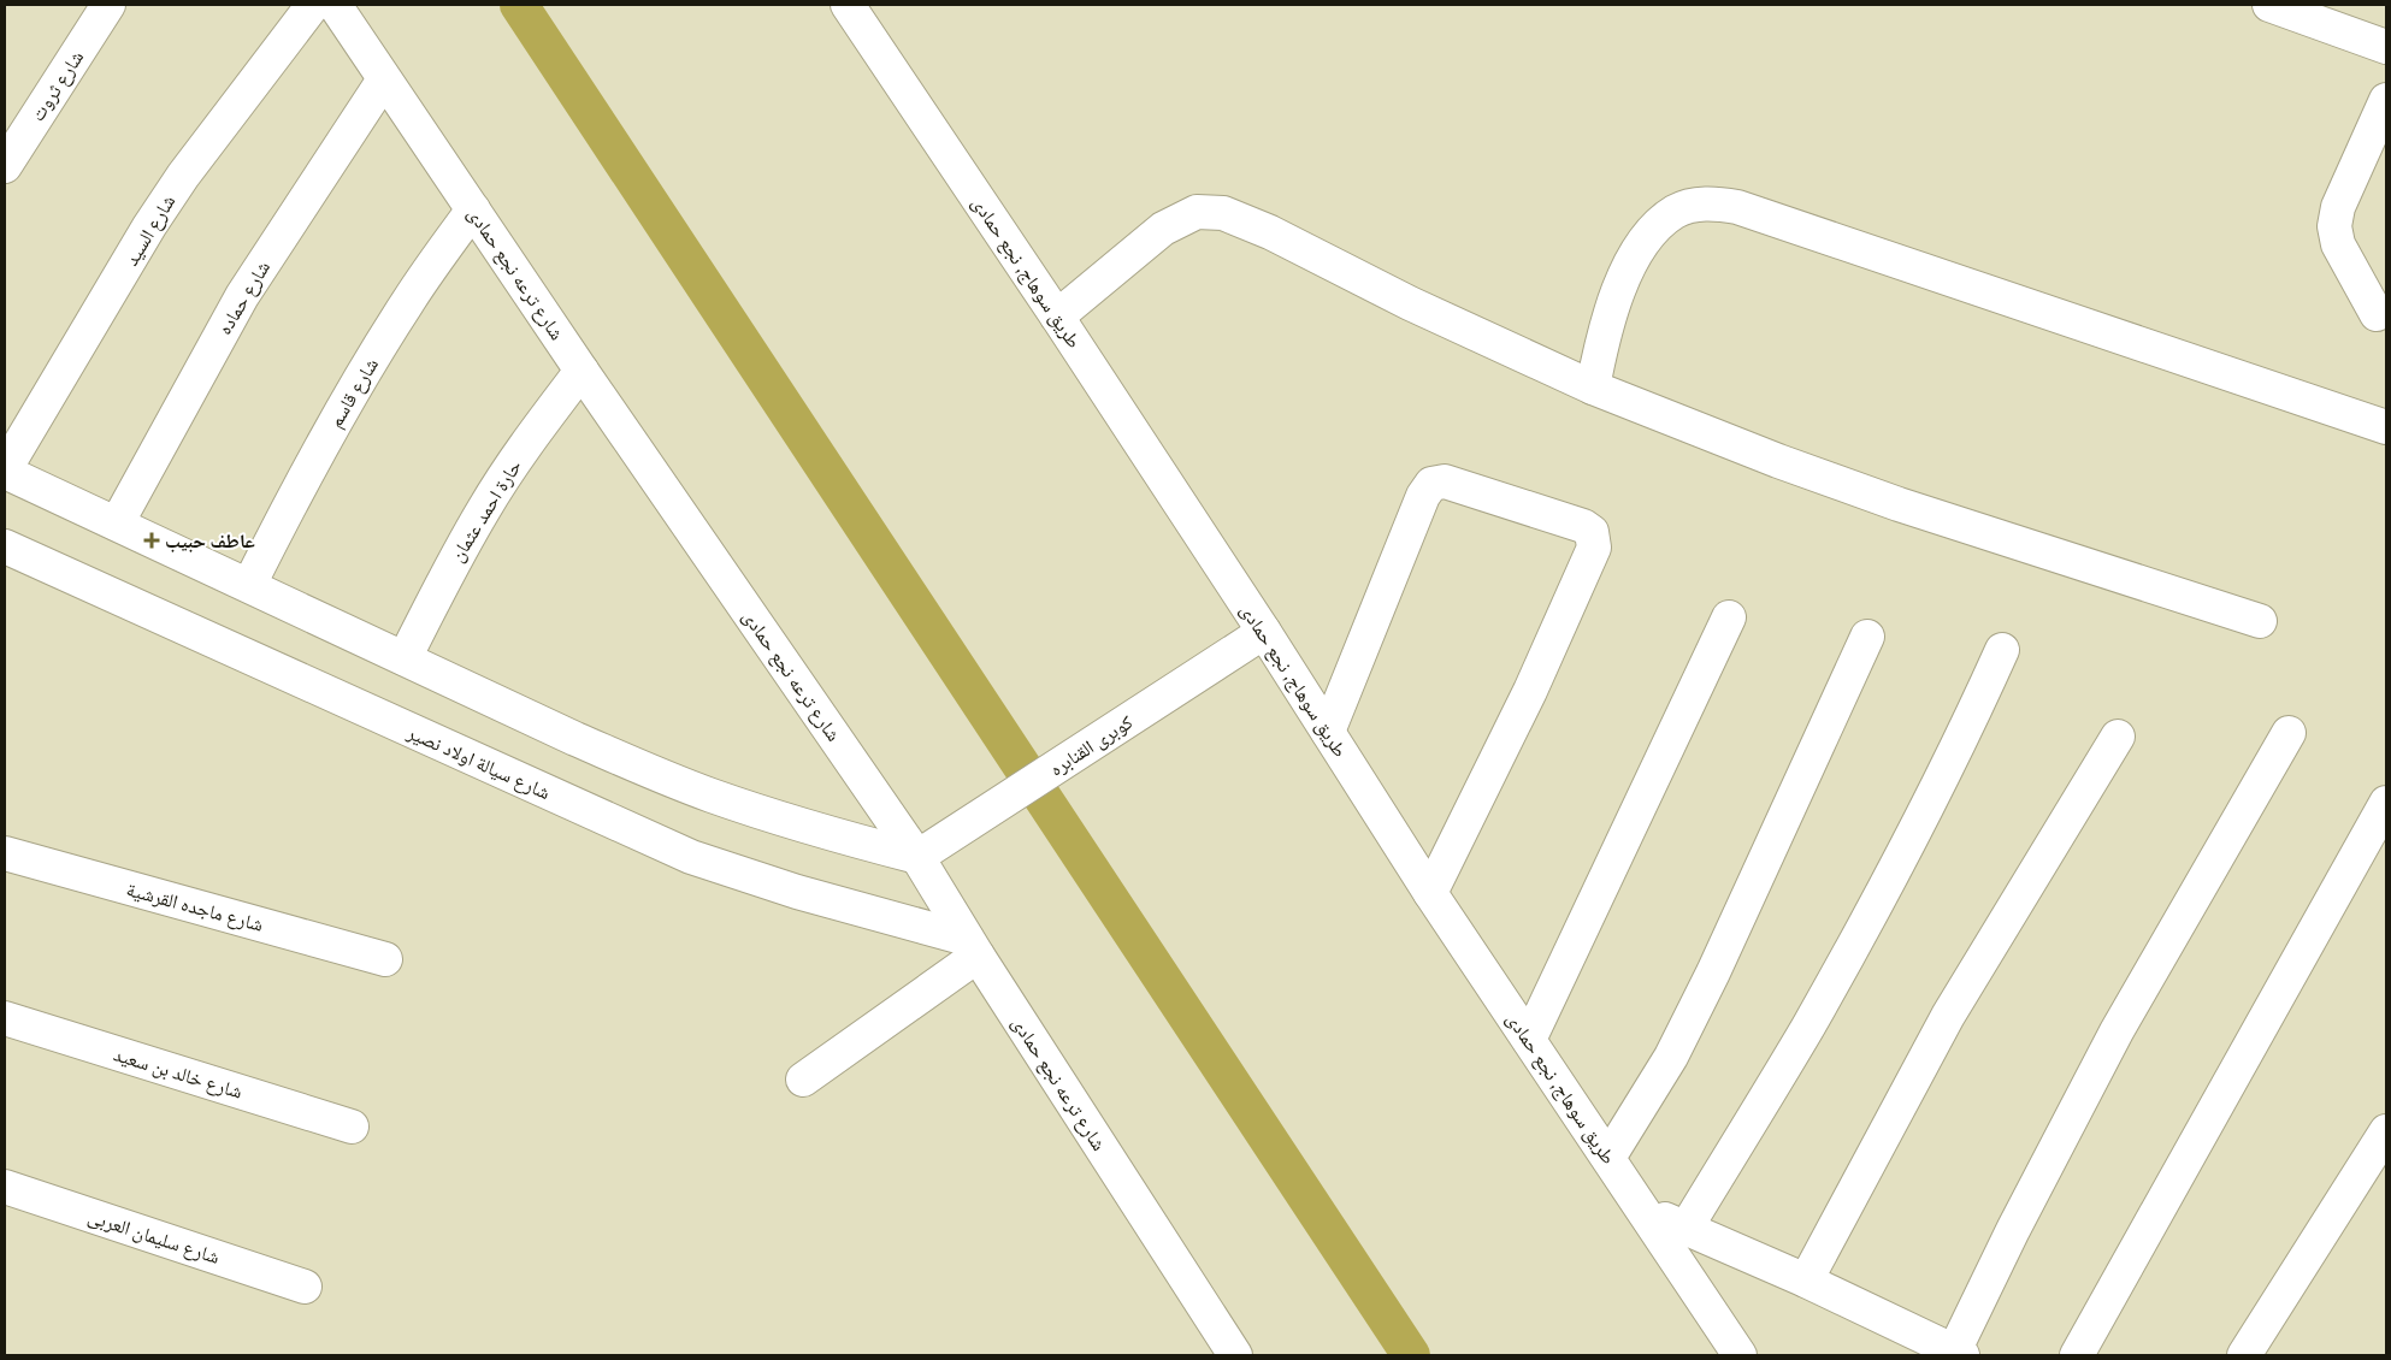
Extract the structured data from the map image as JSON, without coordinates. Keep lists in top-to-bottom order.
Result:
{
  "streets": {
    "street": [
      "شارع ثروت",
      "شارع السيد",
      "طريق سوهاج, نجع حمادى",
      "شارع ترعه نجع حمادى",
      "شارع حماده",
      "شارع قاسم",
      "حارة احمد عثمان",
      "كوبرى القنابره",
      "شارع سيالة اولاد نصير",
      "شارع ماجده القرشية",
      "شارع خالد بن سعيد",
      "شارع سليمان العربى"
    ]
  },
  "crossings": [
    ["طريق سوهاج, نجع حمادى", "كوبرى القنابره"],
    ["شارع ترعه نجع حمادى", "شارع حماده"],
    ["شارع ترعه نجع حمادى", "شارع قاسم"],
    ["شارع ترعه نجع حمادى", "حارة احمد عثمان"],
    ["شارع ترعه نجع حمادى", "كوبرى القنابره"],
    ["شارع ترعه نجع حمادى", "شارع سيالة اولاد نصير"]
  ],
  "places": {
    "health": ["عاطف حبيب"]
  }
}
